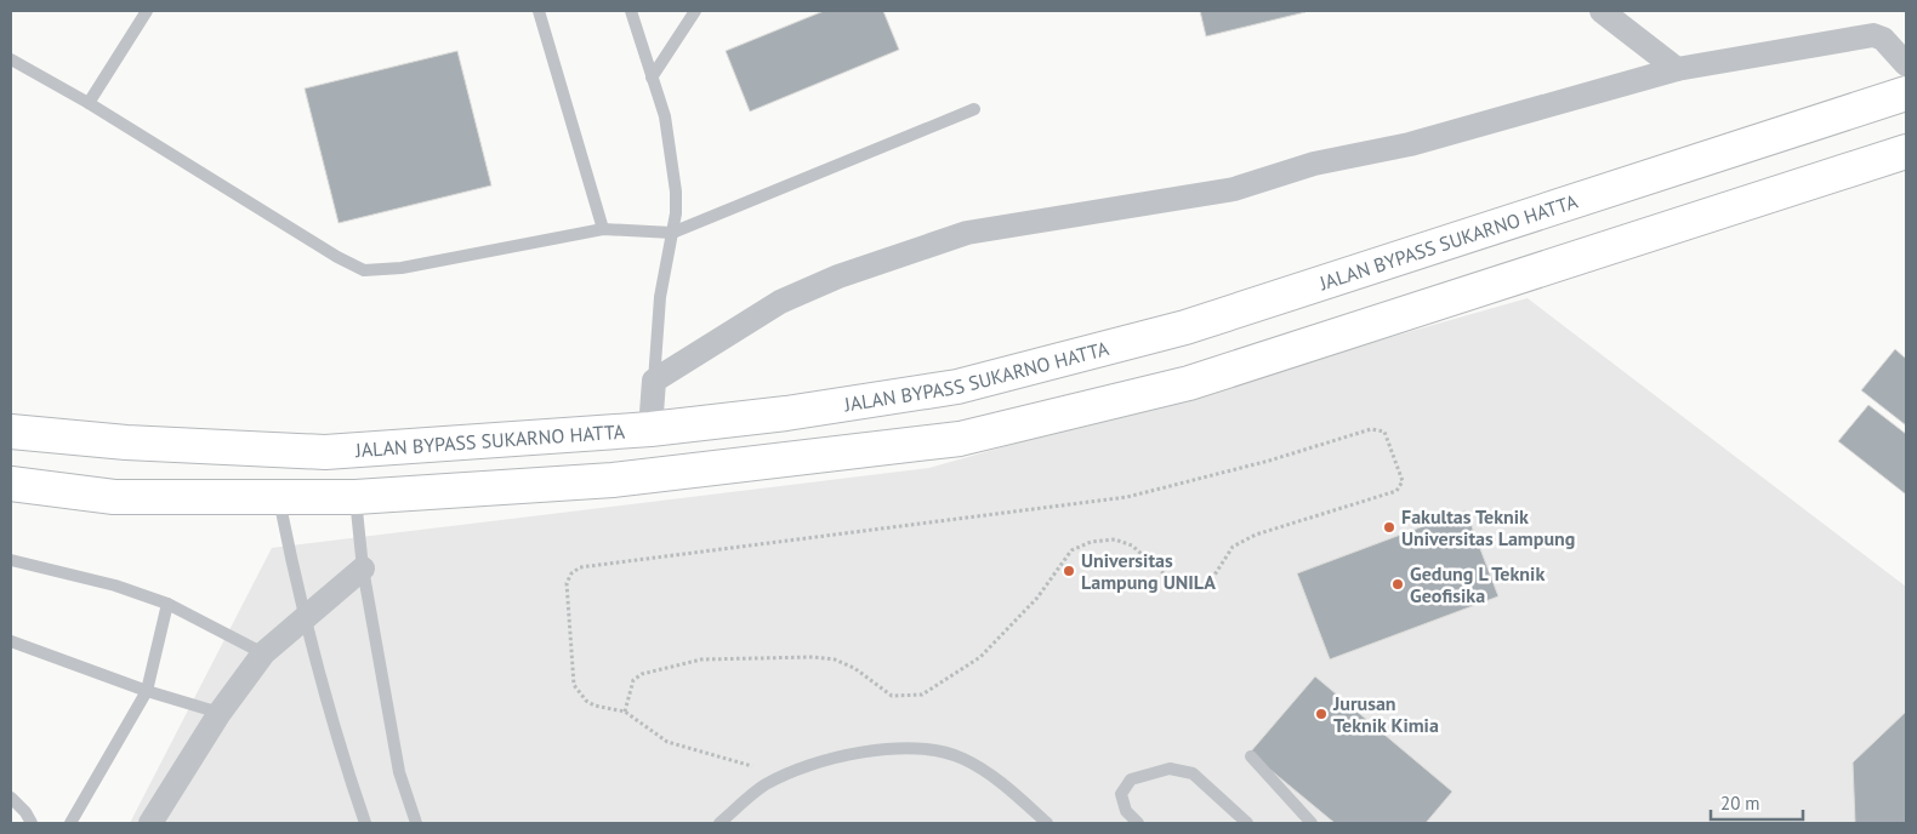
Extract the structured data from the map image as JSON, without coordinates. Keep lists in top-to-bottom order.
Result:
{
  "streets": {
    "highway": ["JALAN BYPASS SUKARNO HATTA"]
  },
  "places": [
    "Fakultas Teknik Universitas Lampung",
    "Universitas Lampung UNILA",
    "Gedung L Teknik Geofisika",
    "Jurusan Teknik Kimia"
  ],
  "scale_bar": "20 m"
}
